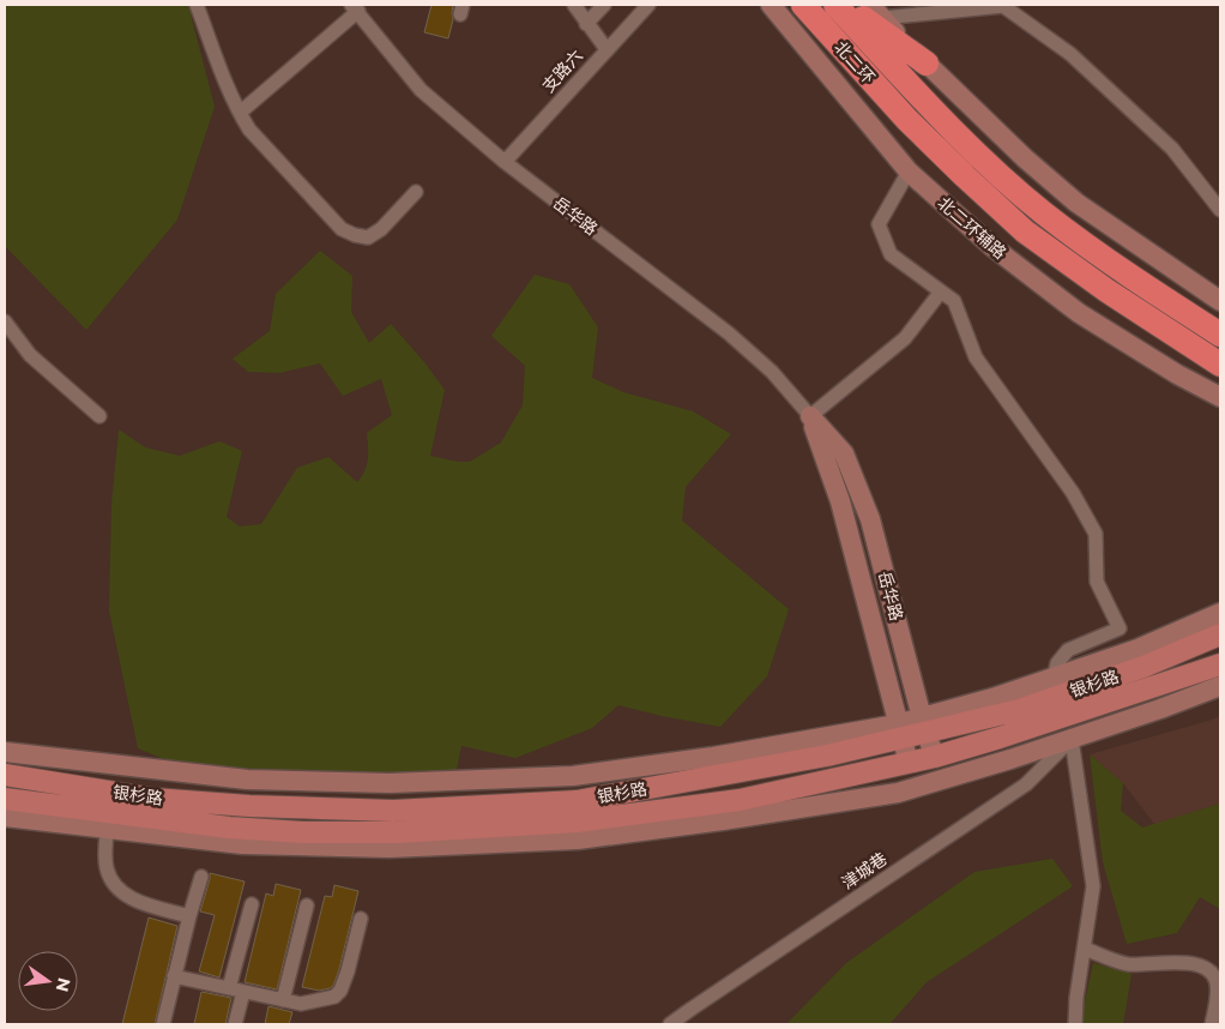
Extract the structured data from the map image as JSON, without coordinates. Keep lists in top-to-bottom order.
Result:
{
  "streets": {
    "highway": ["北二环"],
    "main road": ["银杉路"],
    "street": [
      "支路六",
      "岳华路",
      "北二环辅路",
      "津城巷"
    ]
  },
  "crossings": [
    ["支路六", "岳华路"],
    ["岳华路", "银杉路"],
    ["银杉路", "津城巷"]
  ],
  "north": "right"
}
